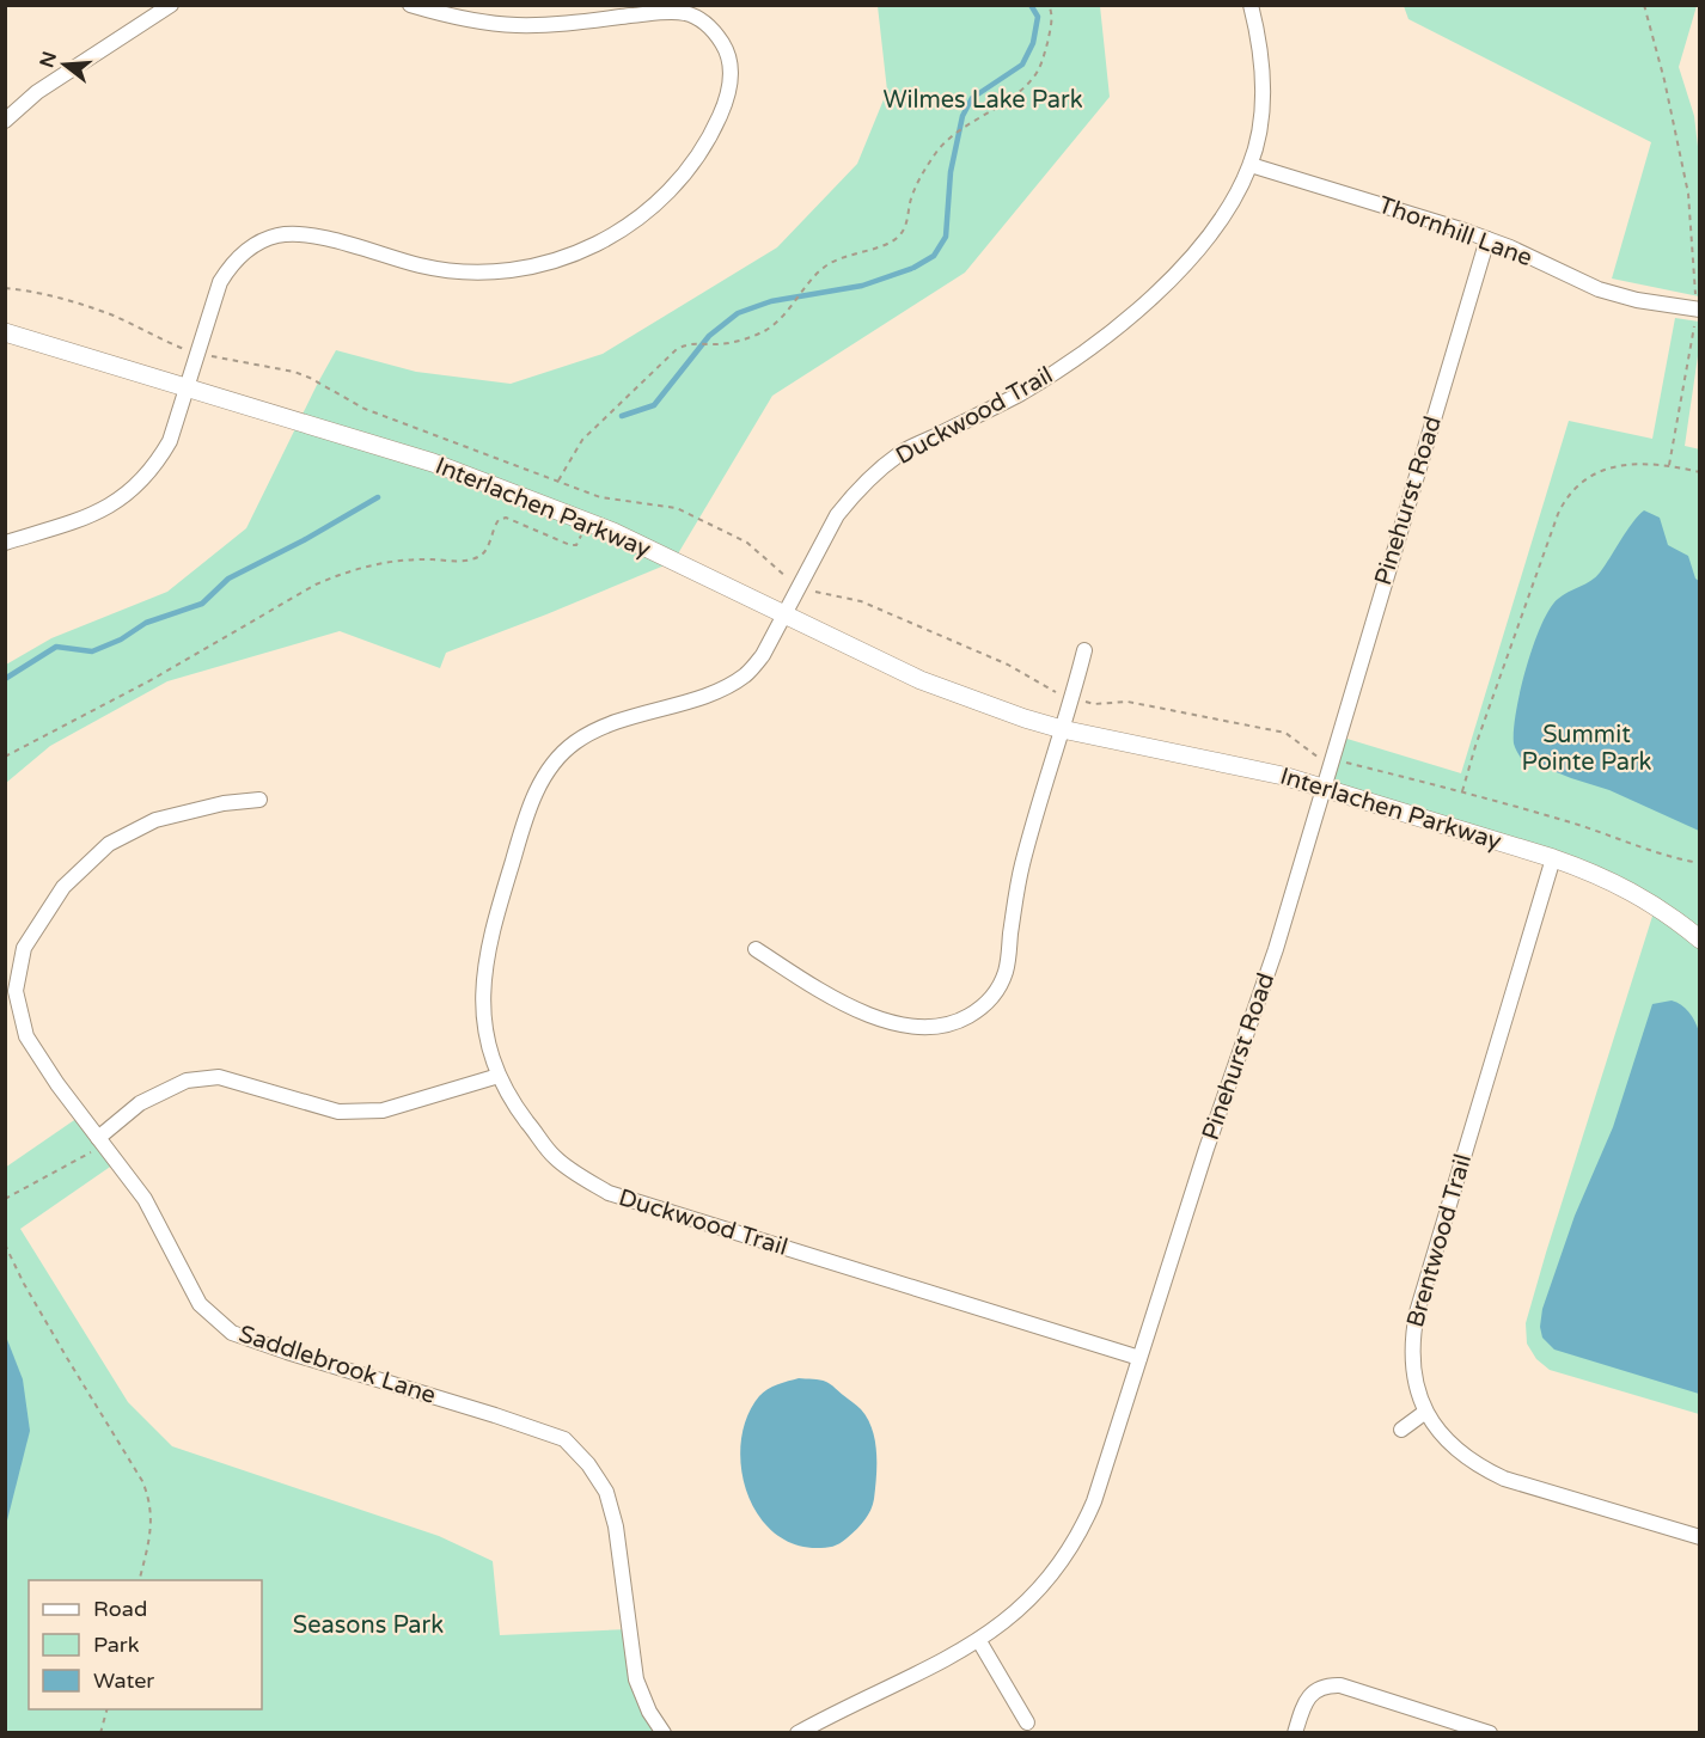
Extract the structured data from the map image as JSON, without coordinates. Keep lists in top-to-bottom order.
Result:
{
  "streets": {
    "street": [
      "Thornhill Lane",
      "Duckwood Trail",
      "Pinehurst Road",
      "Interlachen Parkway",
      "Brentwood Trail",
      "Saddlebrook Lane"
    ]
  },
  "crossings": [
    ["Thornhill Lane", "Duckwood Trail"],
    ["Thornhill Lane", "Pinehurst Road"],
    ["Duckwood Trail", "Pinehurst Road"],
    ["Duckwood Trail", "Interlachen Parkway"],
    ["Pinehurst Road", "Interlachen Parkway"],
    ["Interlachen Parkway", "Brentwood Trail"]
  ],
  "parks": ["Wilmes Lake Park", "Summit Pointe Park", "Seasons Park"],
  "legend": ["Road", "Park", "Water"],
  "north": "left"
}
